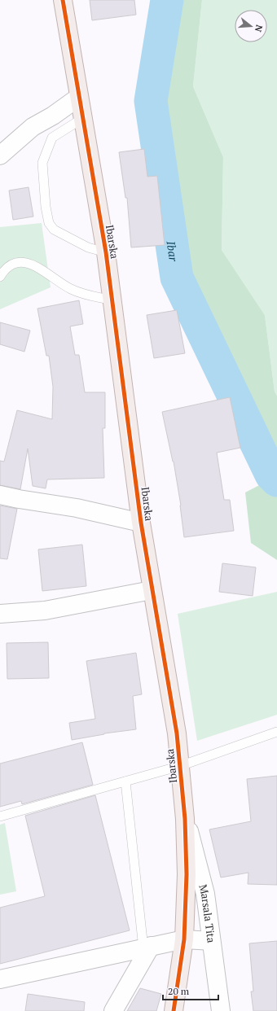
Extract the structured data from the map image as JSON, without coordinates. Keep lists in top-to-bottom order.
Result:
{
  "streets": {
    "main road": ["Ibarska"],
    "street": ["Marsala Tita"]
  },
  "crossings": [
    ["Ibarska", "Marsala Tita"]
  ],
  "water": ["Ibar"],
  "scale_bar": "20 m",
  "north": "right"
}
